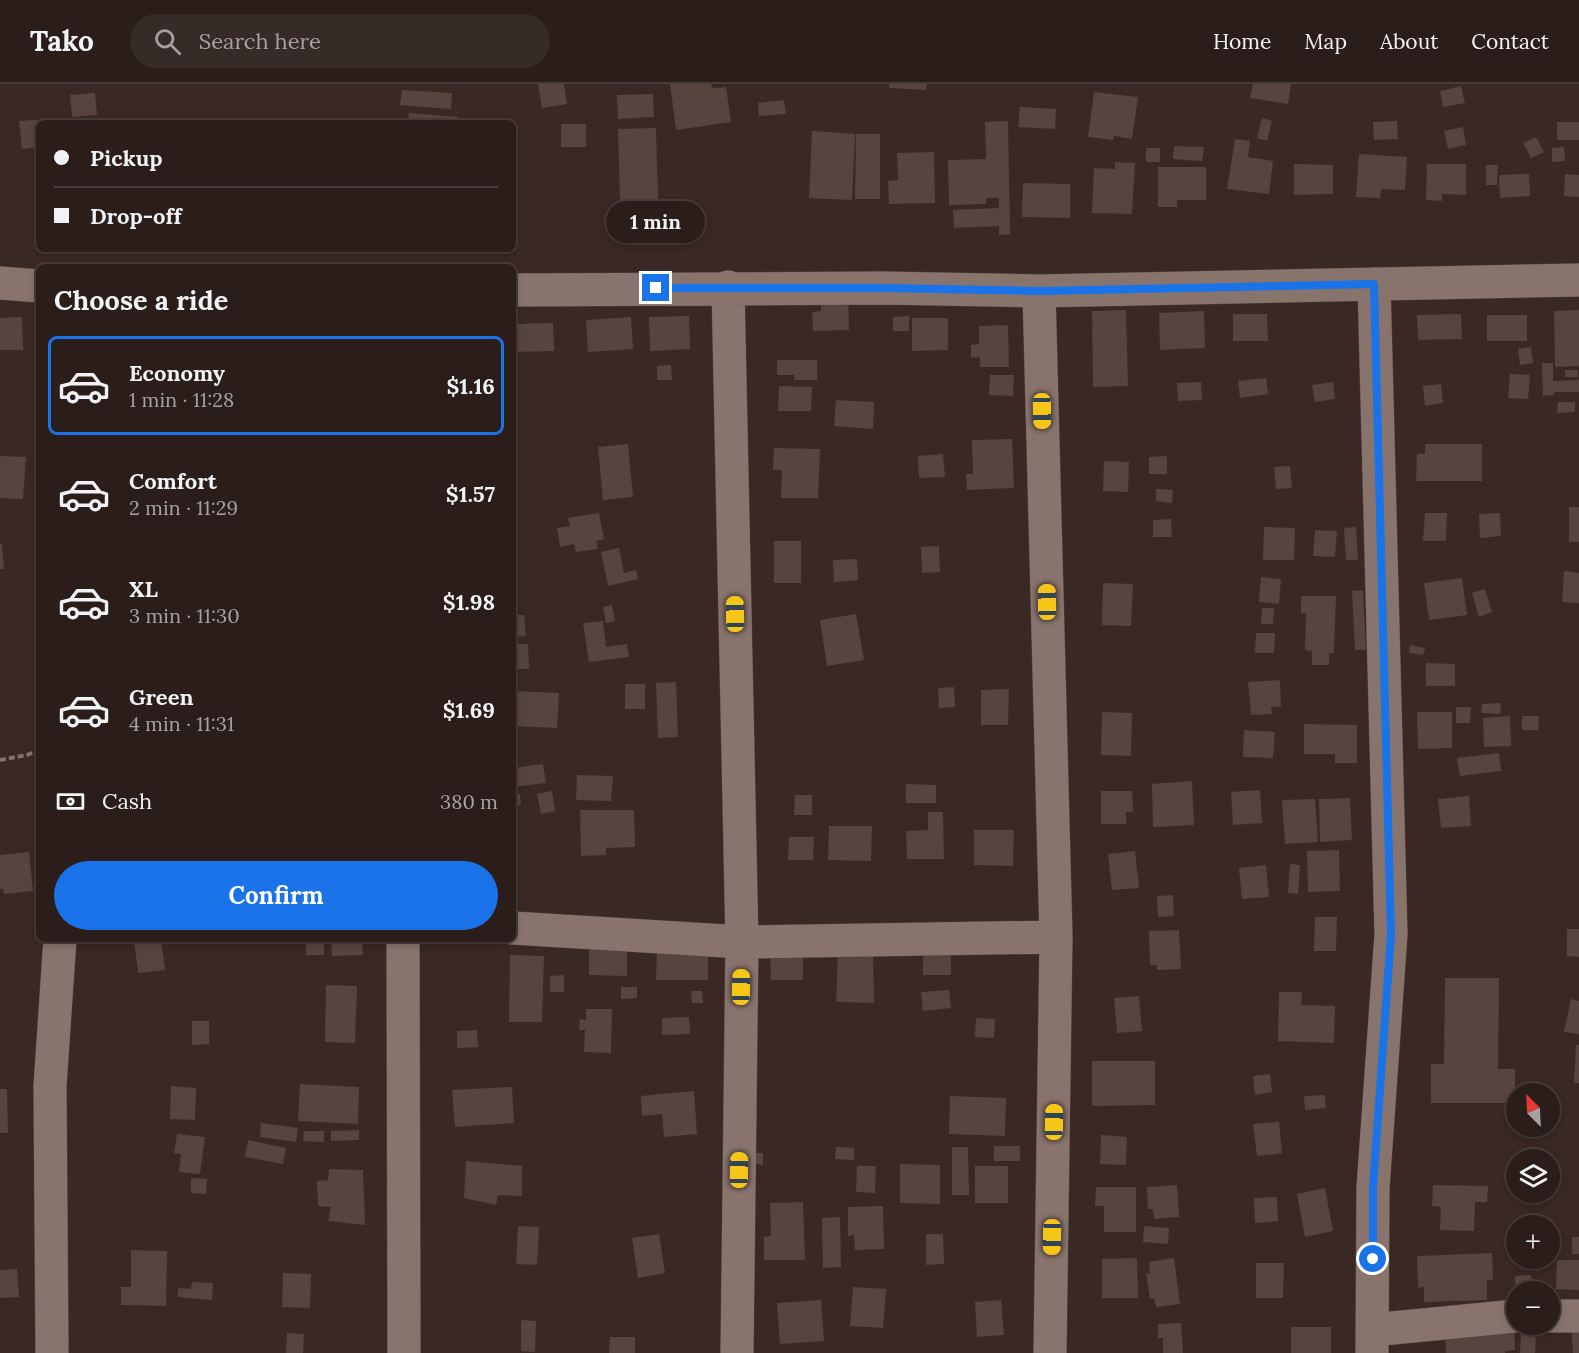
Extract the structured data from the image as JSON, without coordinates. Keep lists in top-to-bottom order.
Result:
{
  "north": "top left",
  "page": {
    "header": "Tako",
    "search": "Search here",
    "nav": [
      "Home",
      "Map",
      "About",
      "Contact"
    ],
    "banner": ["Pickup", "Drop-off"],
    "bubble": "1 min",
    "heading": "Choose a ride",
    "list": [
      {
        "name": "Economy",
        "note": "1 min · 11:28",
        "value": "$1.16"
      },
      {
        "name": "Comfort",
        "note": "2 min · 11:29",
        "value": "$1.57"
      },
      {
        "name": "XL",
        "note": "3 min · 11:30",
        "value": "$1.98"
      },
      {
        "name": "Green",
        "note": "4 min · 11:31",
        "value": "$1.69"
      }
    ],
    "pay": ["Cash", "380 m"],
    "buttons": "Confirm",
    "map_buttons": ["+", "−"]
  }
}
